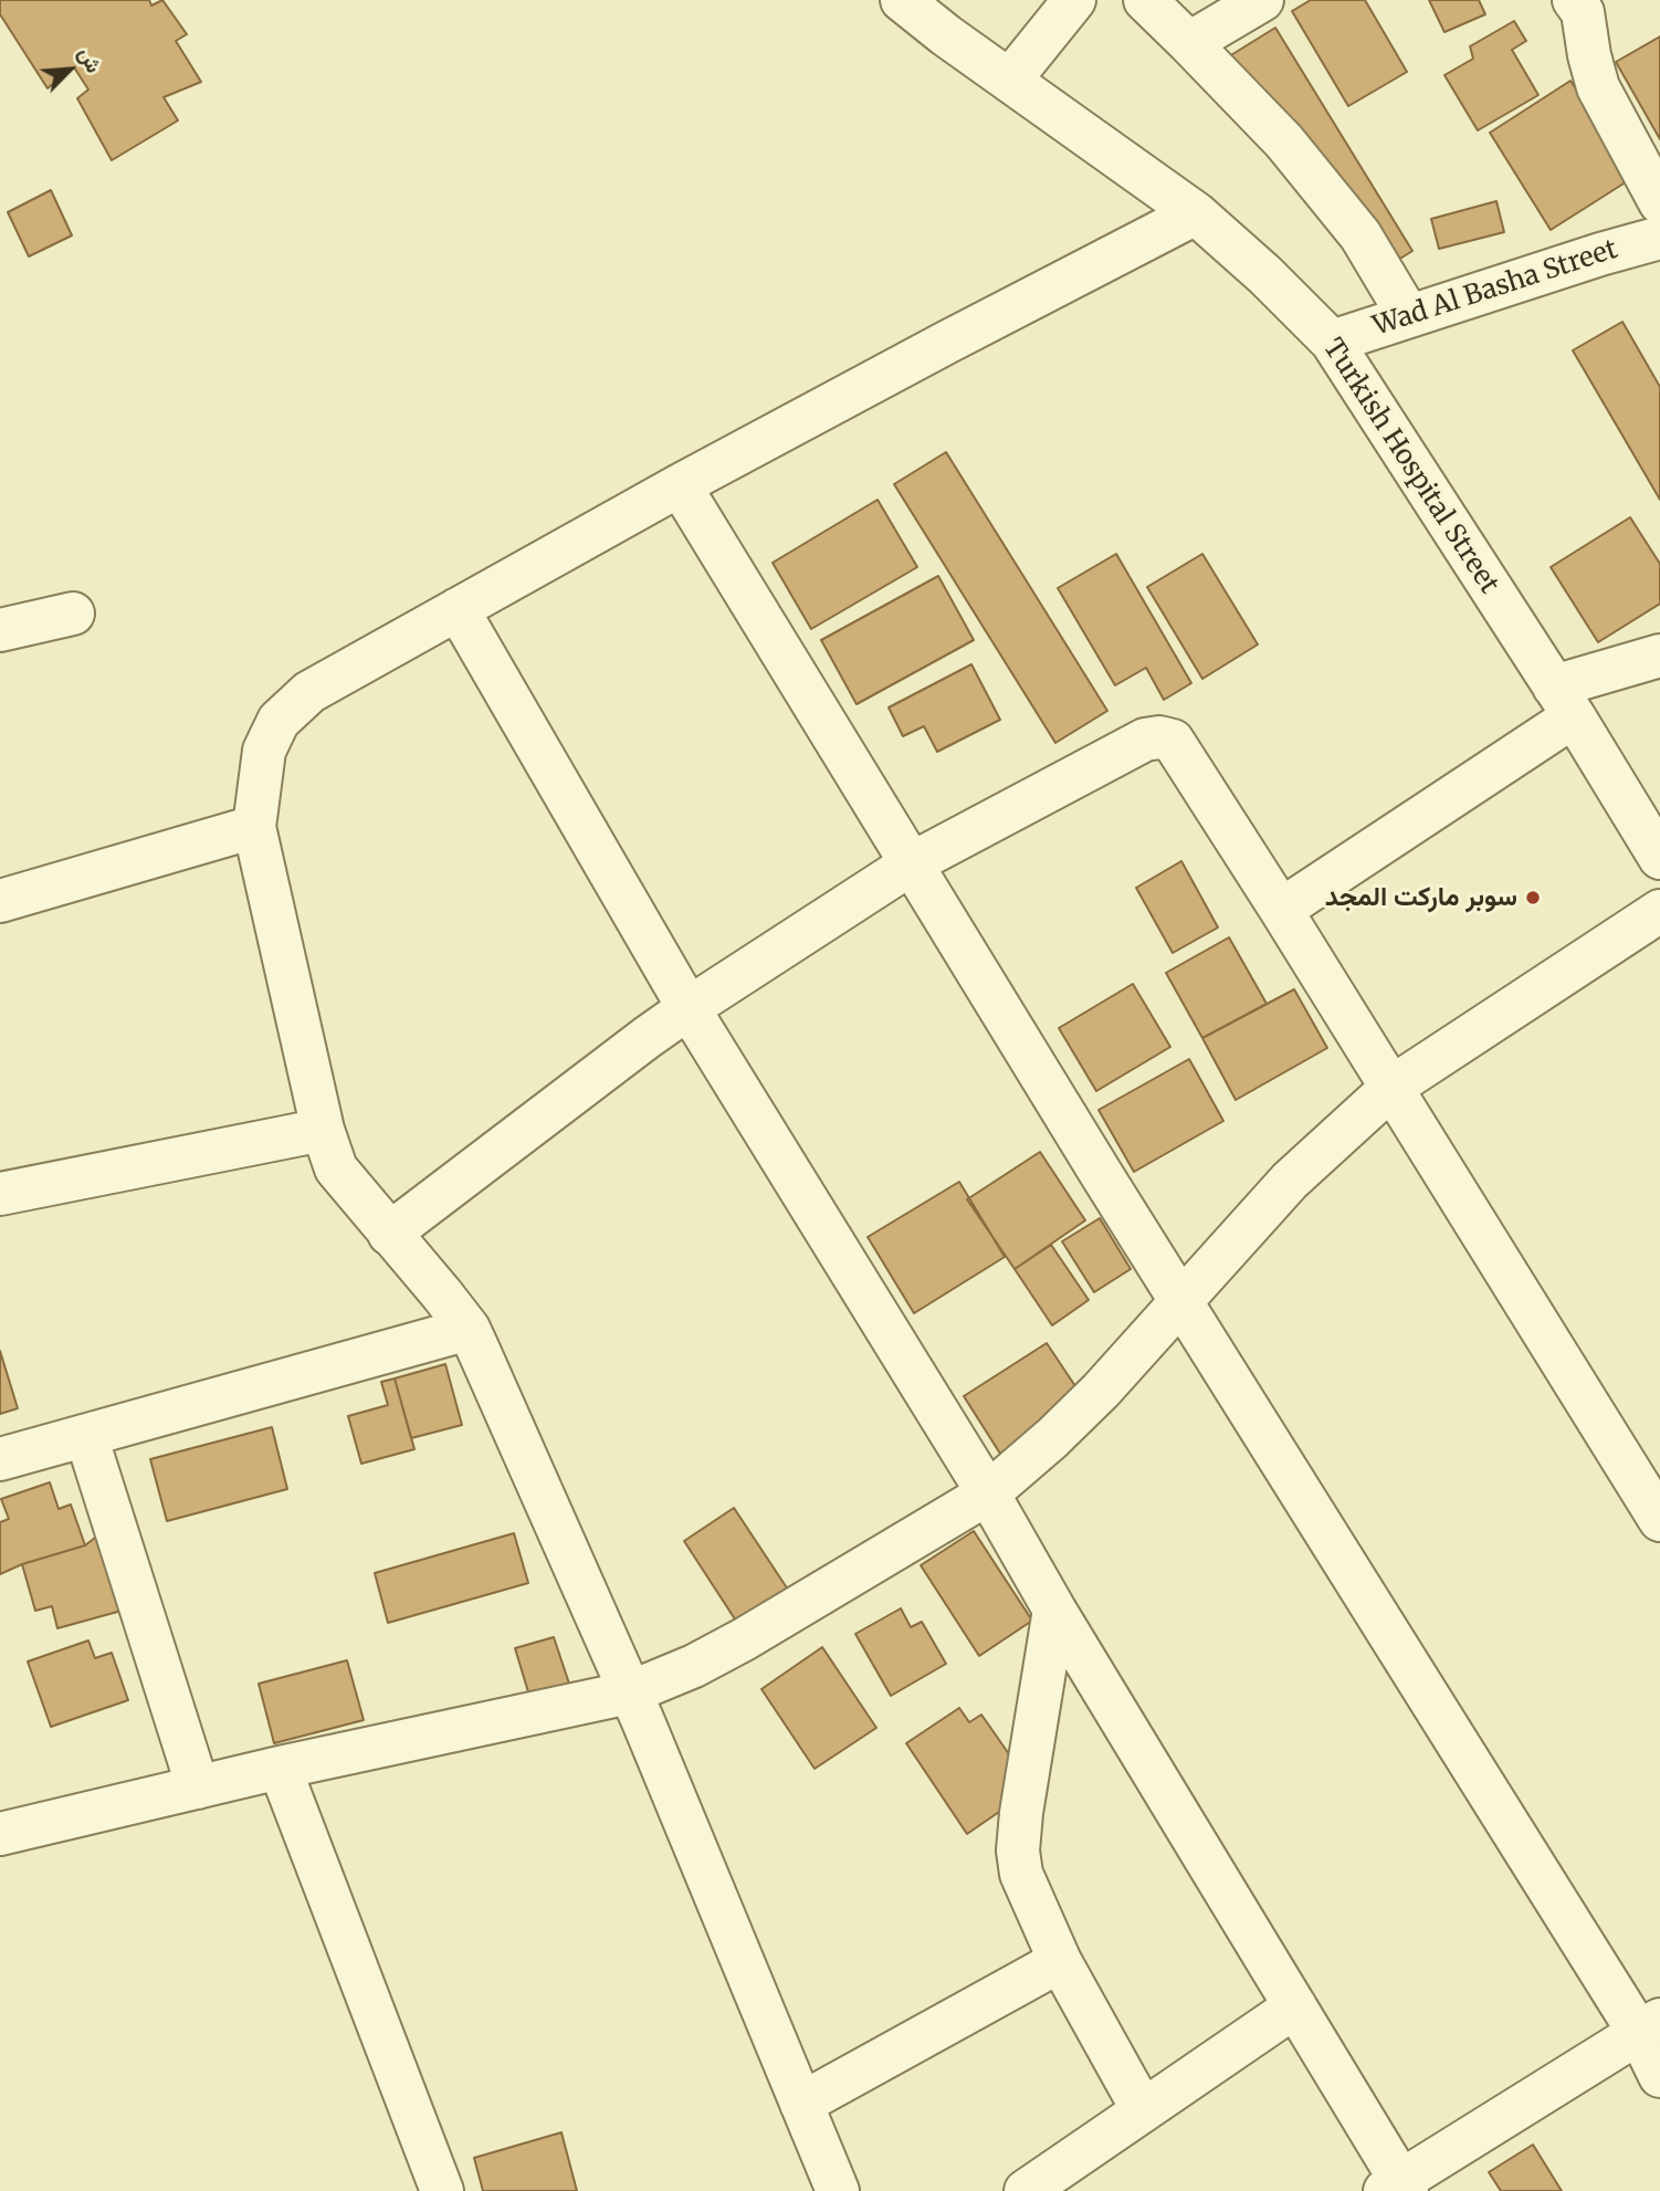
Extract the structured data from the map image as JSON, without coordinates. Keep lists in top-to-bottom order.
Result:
{
  "streets": {
    "street": ["Wad Al Basha Street", "Turkish Hospital Street"]
  },
  "crossings": [
    ["Wad Al Basha Street", "Turkish Hospital Street"]
  ],
  "places": ["سوبر ماركت المجد"],
  "north": "top right"
}
